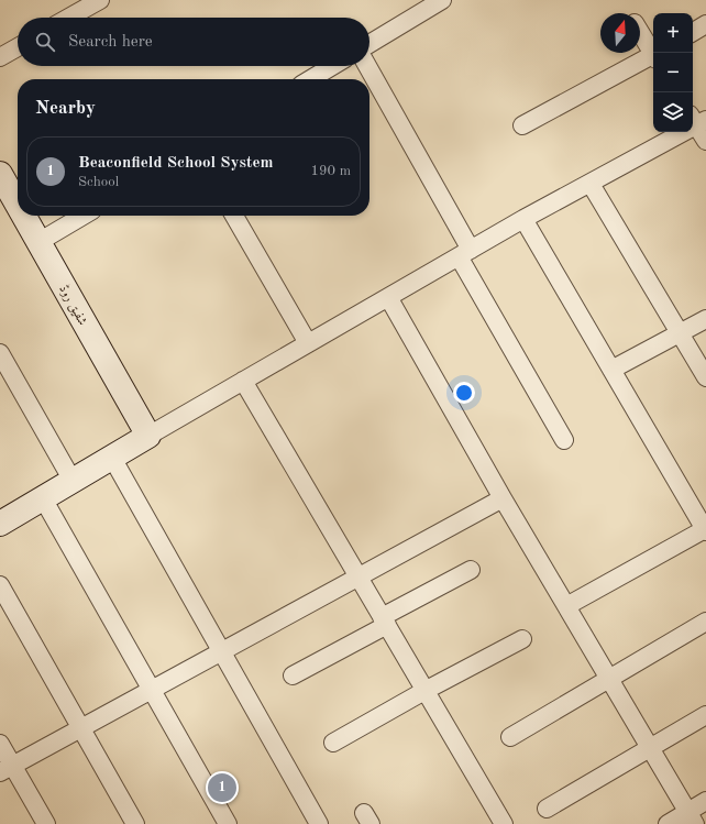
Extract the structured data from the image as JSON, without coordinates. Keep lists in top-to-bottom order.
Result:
{
  "streets": {
    "street": ["شفیق روڈ"]
  },
  "north": "top",
  "page": {
    "map_buttons": ["+", "−"],
    "search": "Search here",
    "heading": "Nearby",
    "list": [
      {
        "mark": "1",
        "name": "Beaconfield School System",
        "note": "School",
        "value": "190 m"
      }
    ],
    "pins": "1"
  }
}
